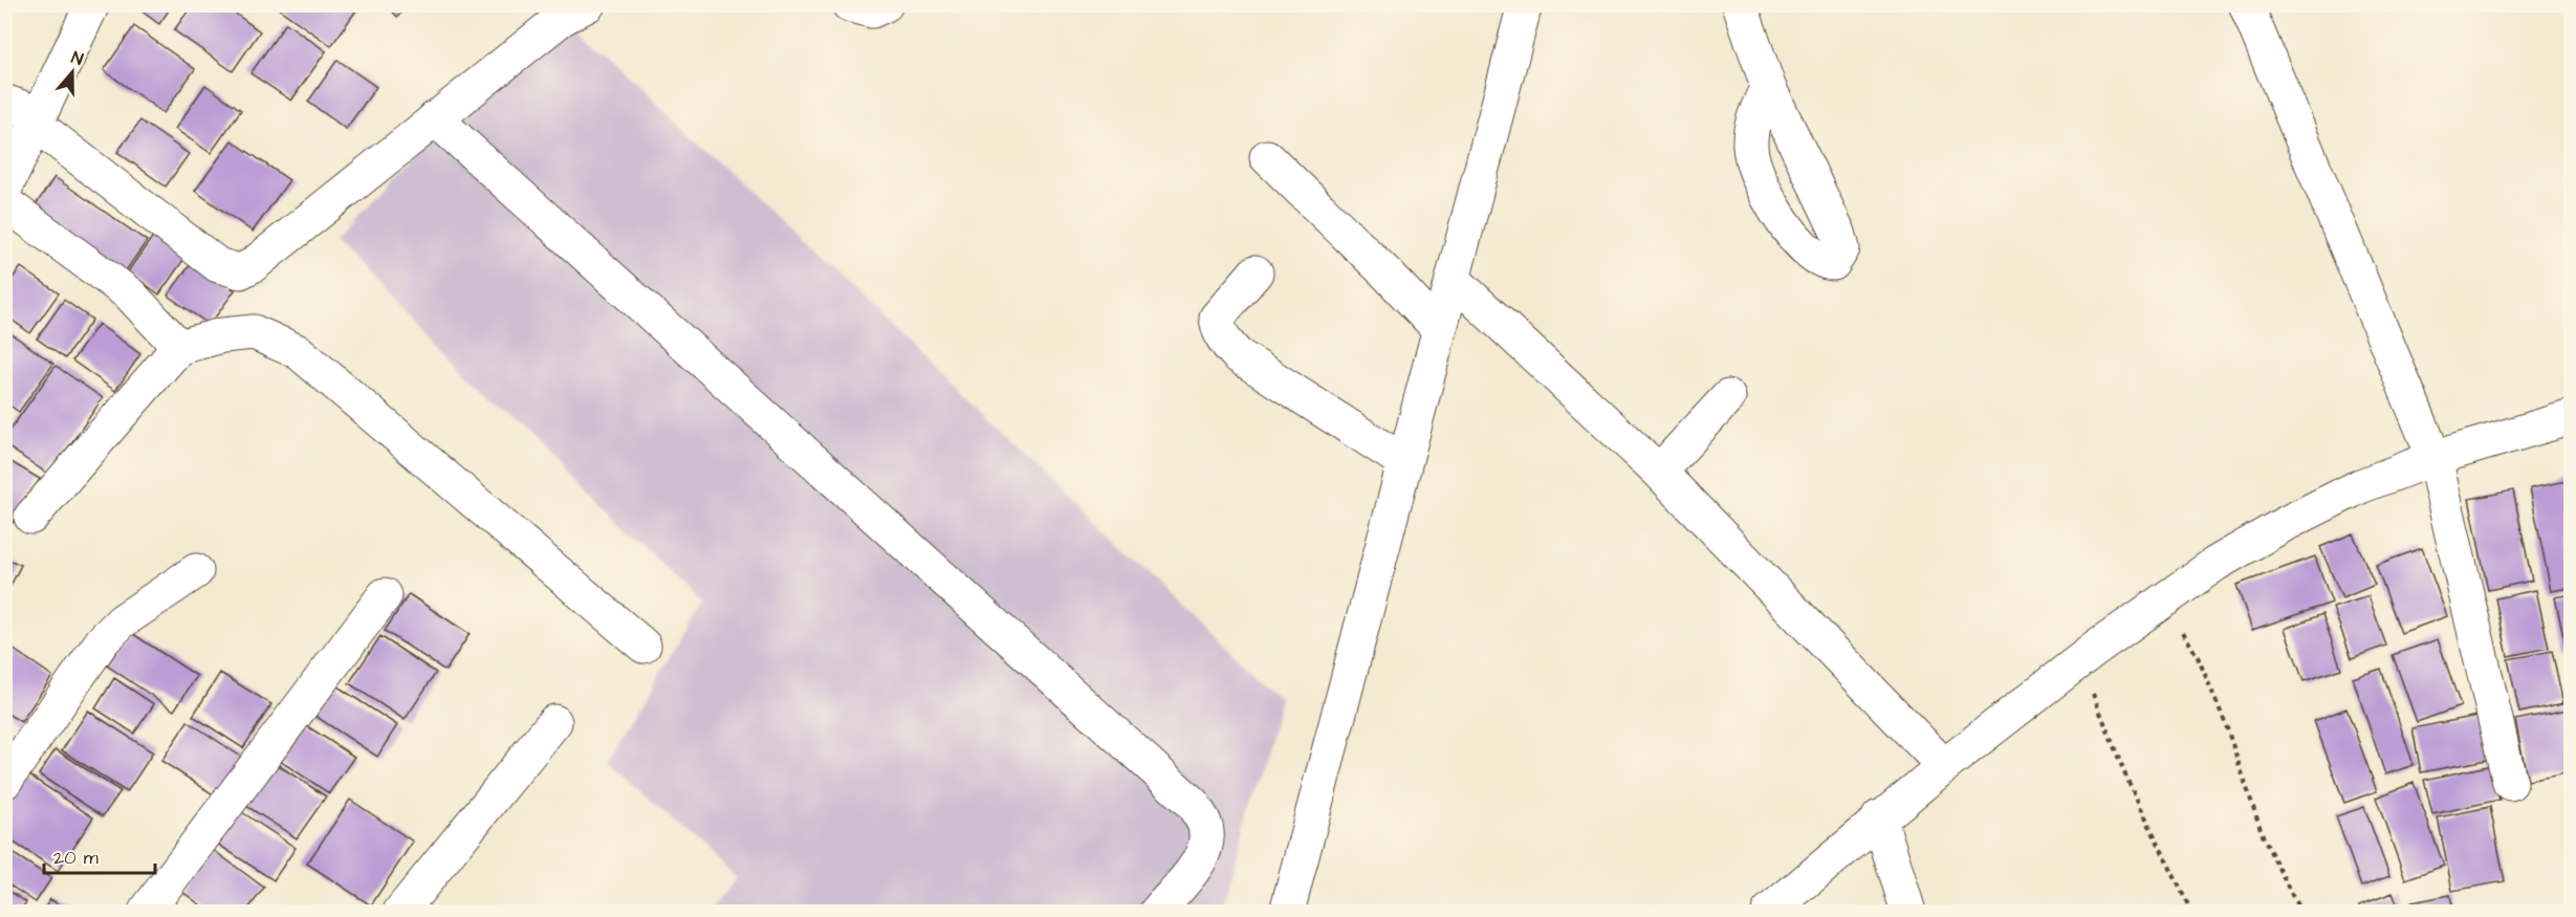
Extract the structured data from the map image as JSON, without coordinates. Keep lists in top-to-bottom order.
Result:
{
  "scale_bar": "20 m",
  "north": "top"
}
